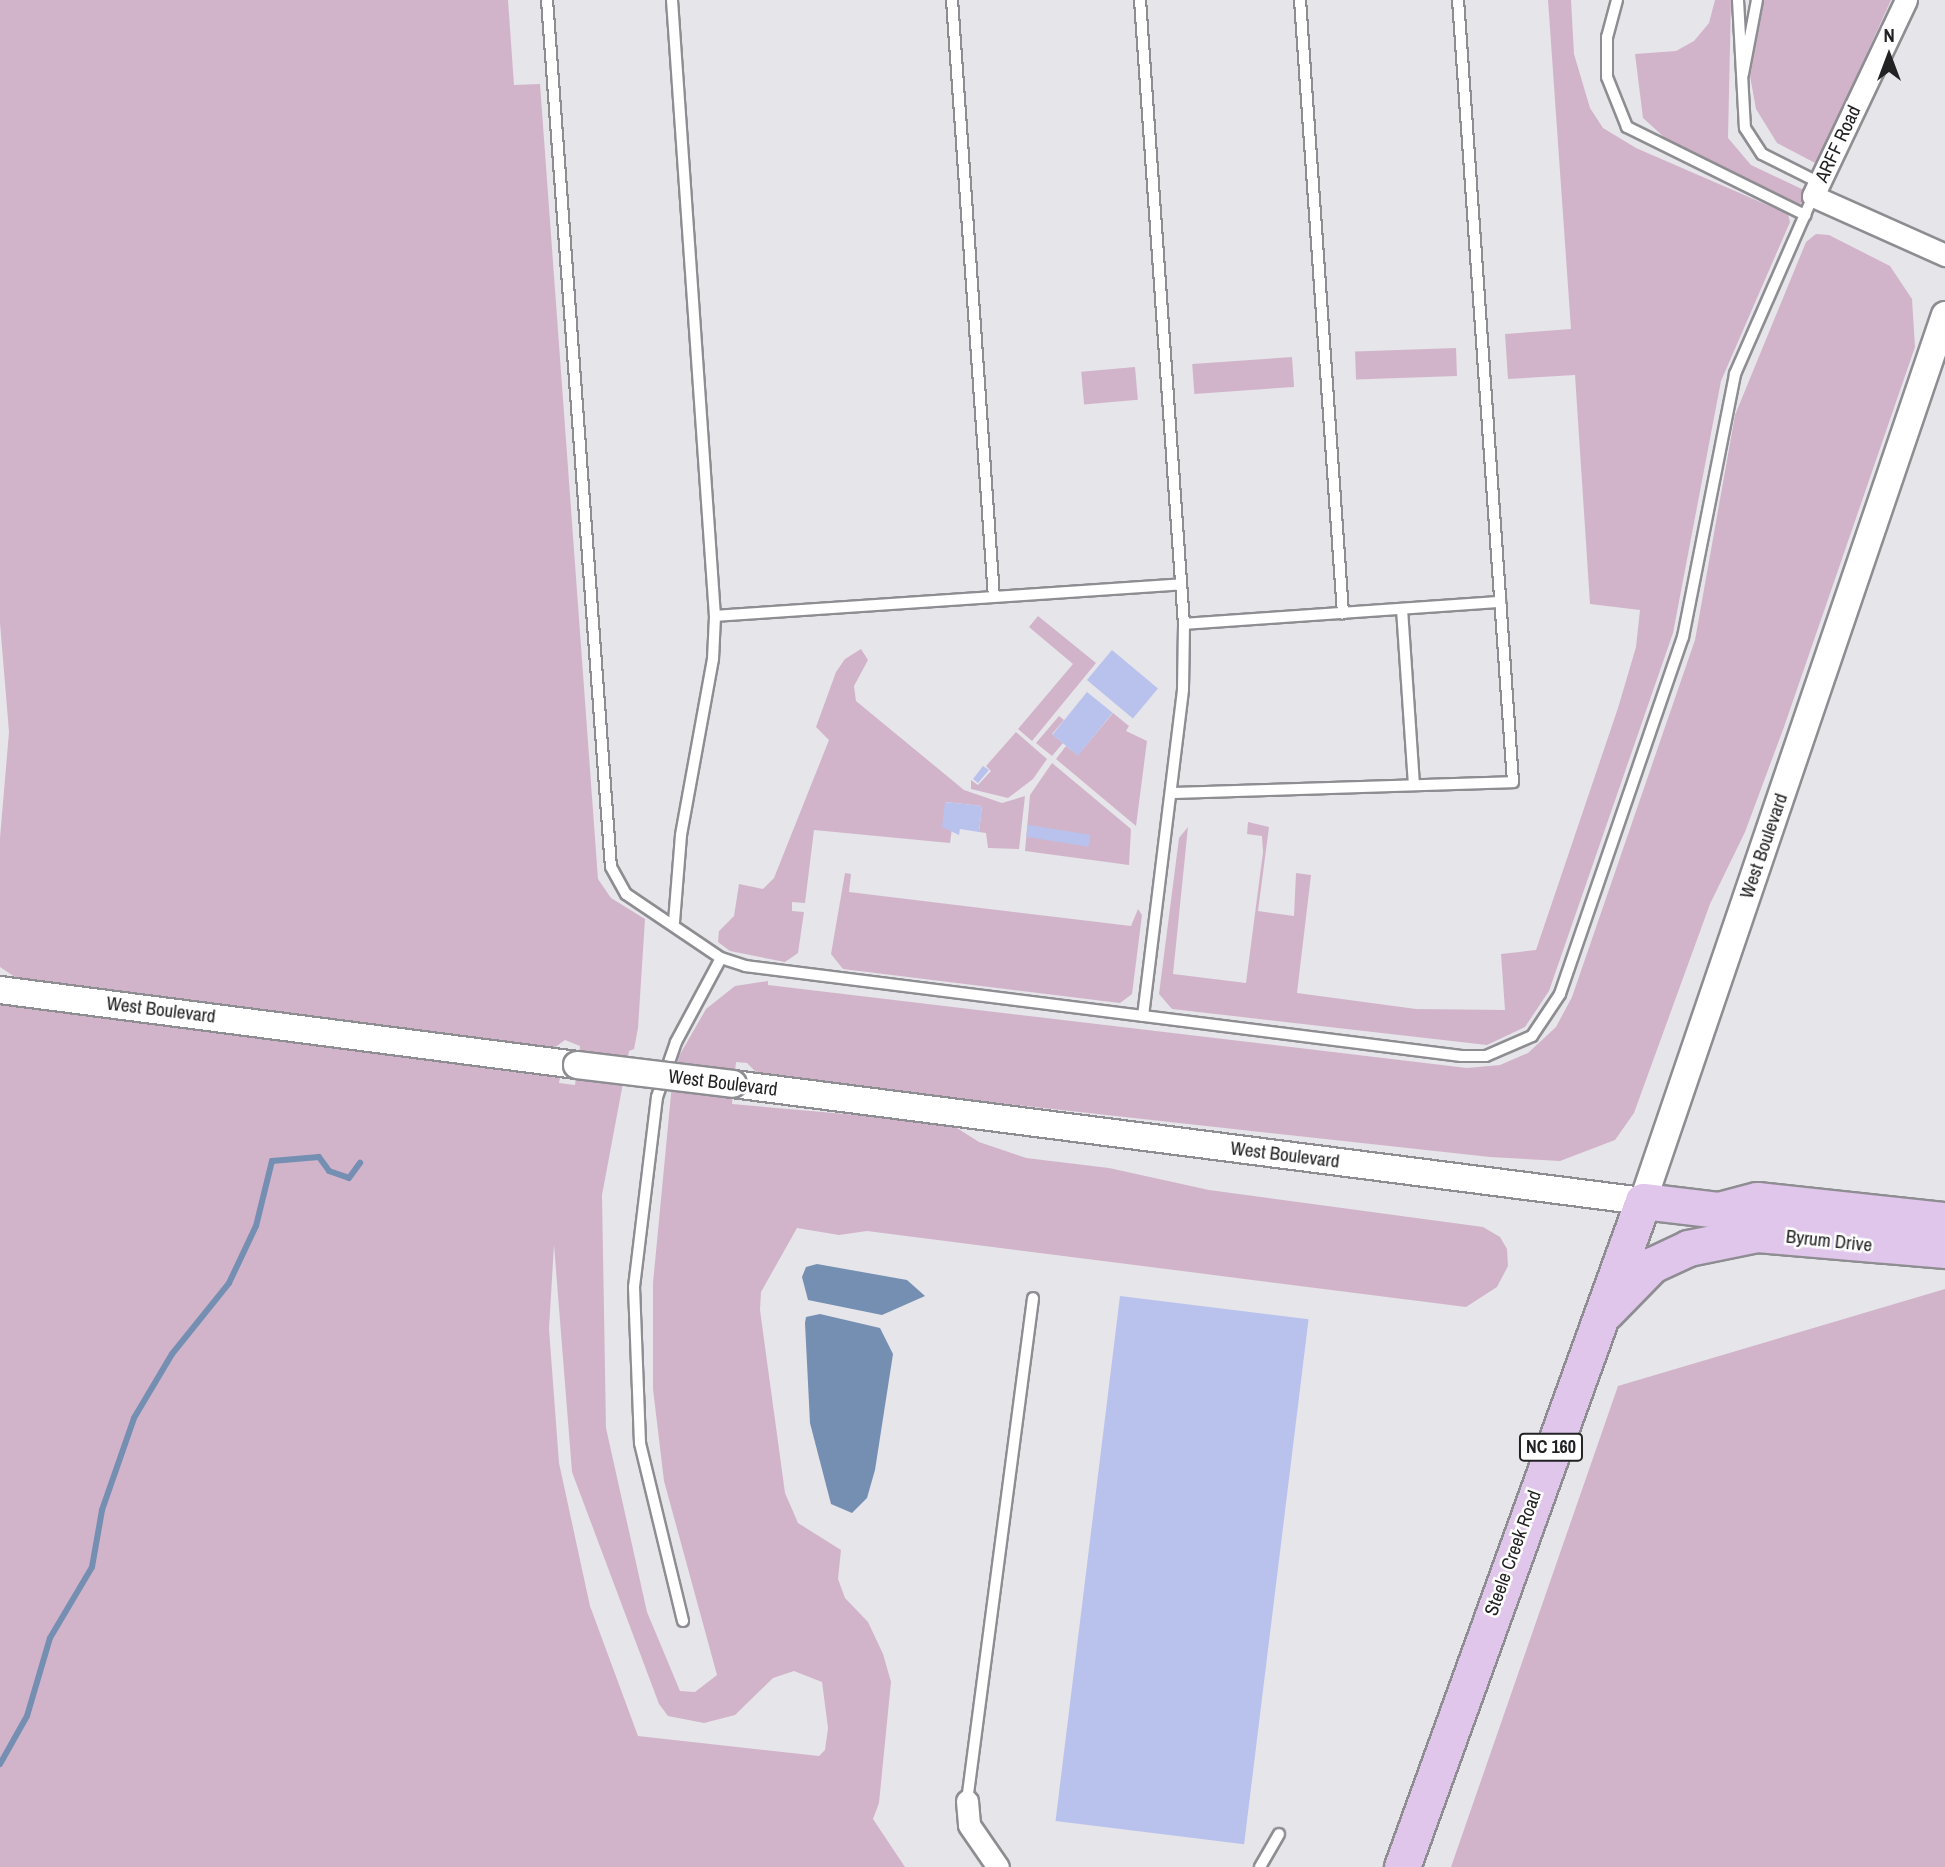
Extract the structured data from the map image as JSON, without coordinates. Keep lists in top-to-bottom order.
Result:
{
  "streets": {
    "main road": ["Byrum Drive", "NC 160", "Steele Creek Road"],
    "street": ["ARFF Road", "West Boulevard"]
  },
  "crossings": [
    ["West Boulevard", "Byrum Drive"],
    ["West Boulevard", "Steele Creek Road"],
    ["Byrum Drive", "Steele Creek Road"]
  ],
  "north": "top"
}
